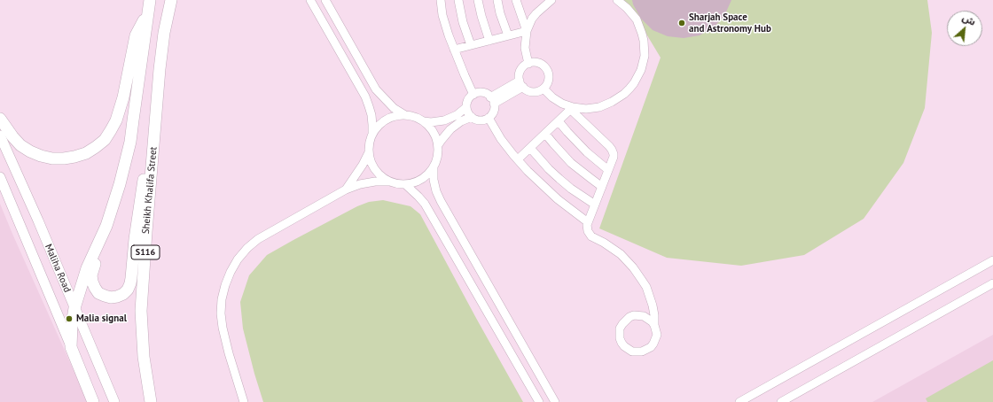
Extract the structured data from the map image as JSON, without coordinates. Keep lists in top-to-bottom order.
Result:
{
  "streets": {
    "highway": ["Sheikh Khalifa Street", "S116"],
    "main road": ["Maliha Road"]
  },
  "places": ["Sharjah Space and Astronomy Hub", "Malia signal"],
  "north": "top right"
}
